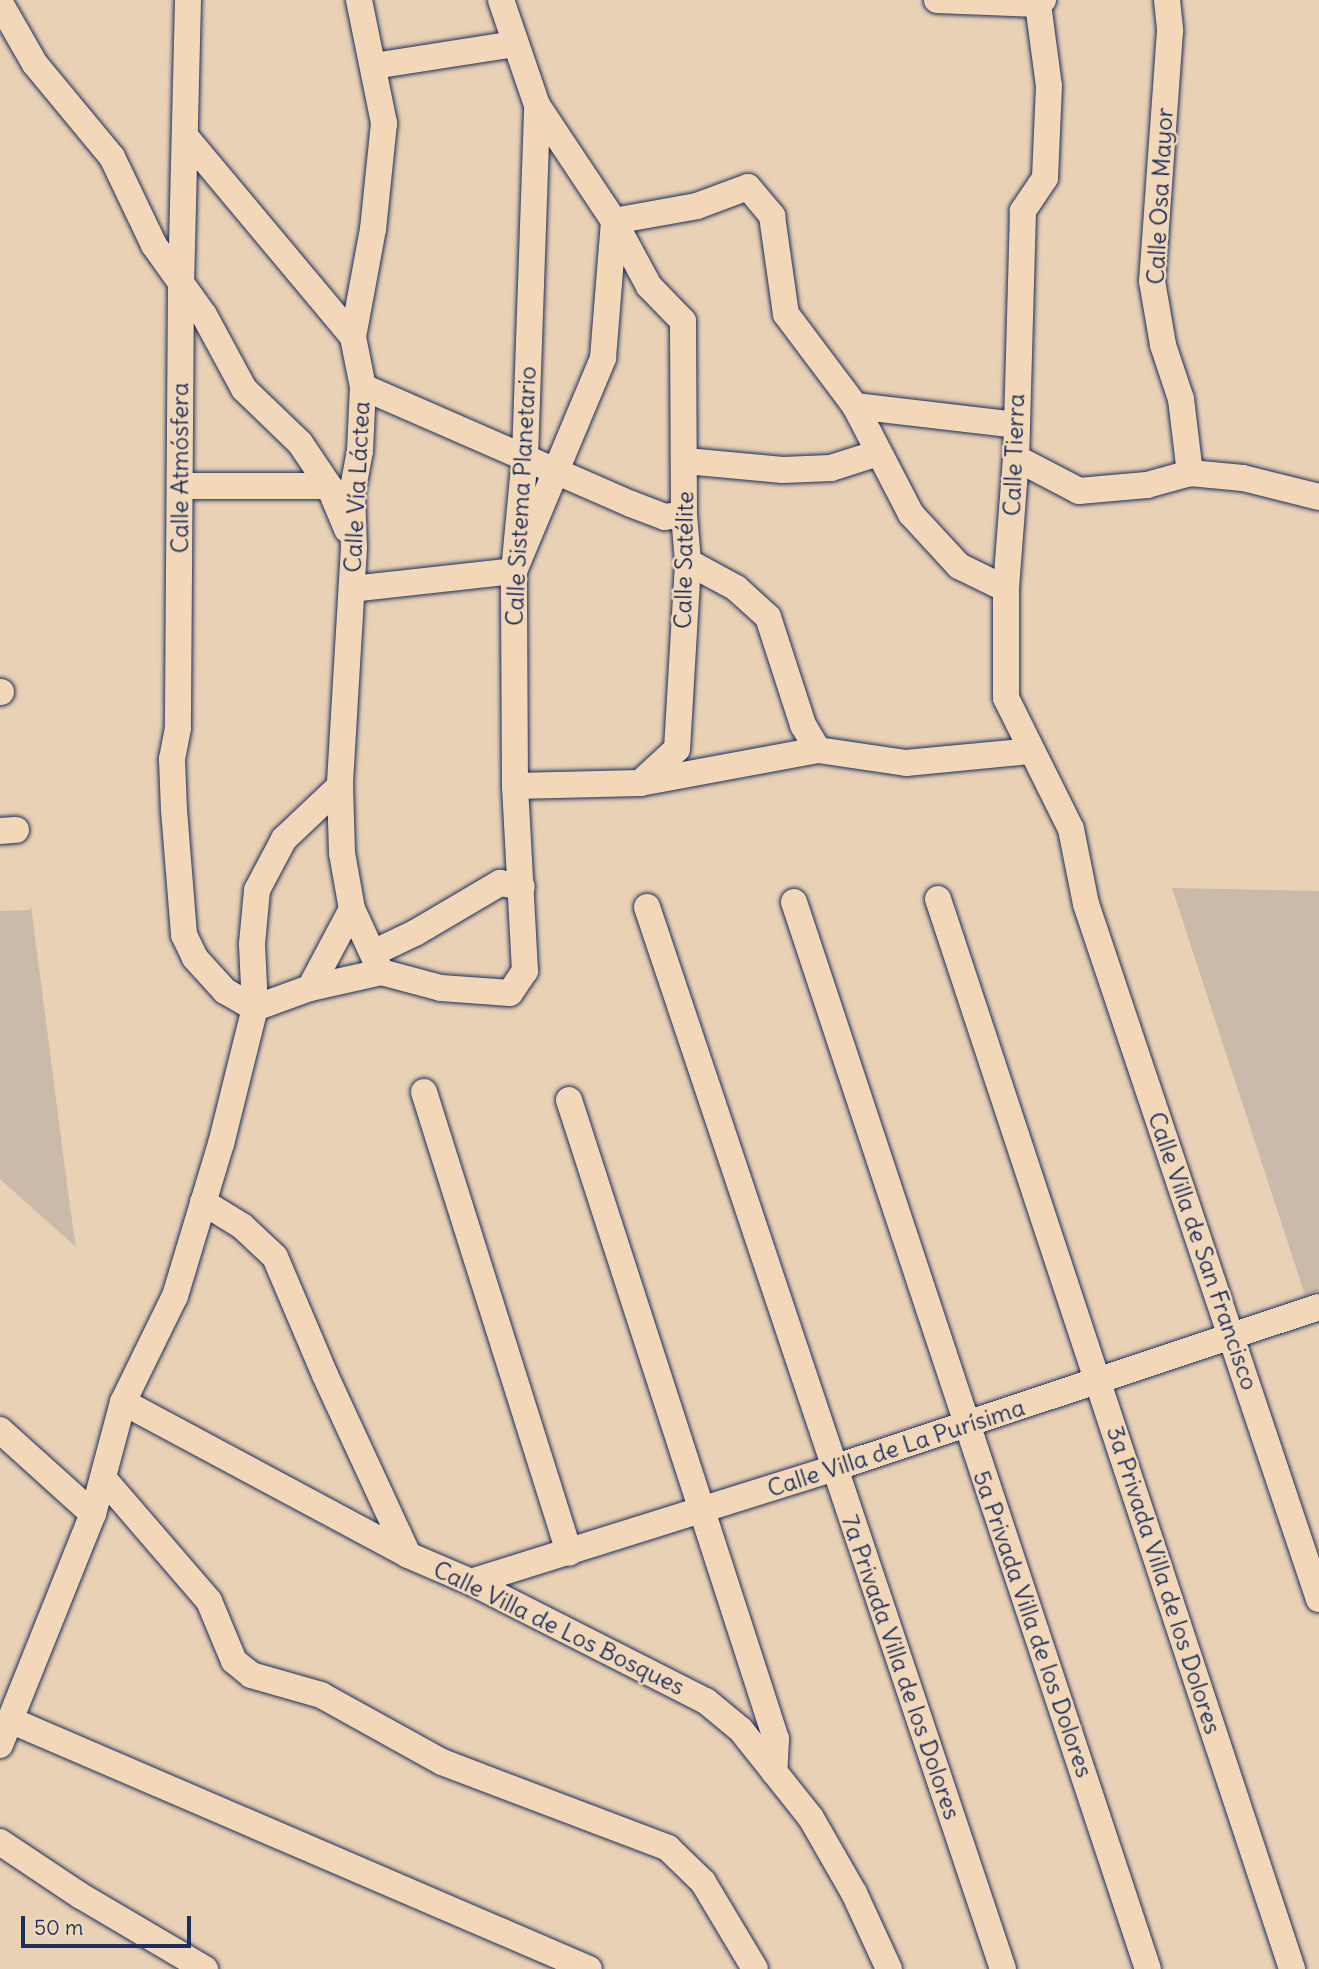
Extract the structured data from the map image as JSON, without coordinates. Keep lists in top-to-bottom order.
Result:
{
  "streets": {
    "street": [
      "Calle Osa Mayor",
      "Calle Tierra",
      "Calle Atmósfera",
      "Calle Vía Láctea",
      "Calle Sistema Planetario",
      "Calle Satélite",
      "Calle Villa de San Francisco",
      "Calle Villa de La Purísima",
      "3a Privada Villa de los Dolores",
      "5a Privada Villa de los Dolores",
      "Calle Villa de Los Bosques",
      "7a Privada Villa de los Dolores"
    ]
  },
  "crossings": [
    ["Calle Tierra", "Calle Villa de San Francisco"],
    ["Calle Vía Láctea", "Calle Sistema Planetario"],
    ["Calle Villa de San Francisco", "Calle Villa de La Purísima"],
    ["Calle Villa de La Purísima", "3a Privada Villa de los Dolores"],
    ["Calle Villa de La Purísima", "5a Privada Villa de los Dolores"],
    ["Calle Villa de La Purísima", "Calle Villa de Los Bosques"],
    ["Calle Villa de La Purísima", "7a Privada Villa de los Dolores"]
  ],
  "scale_bar": "50 m"
}
